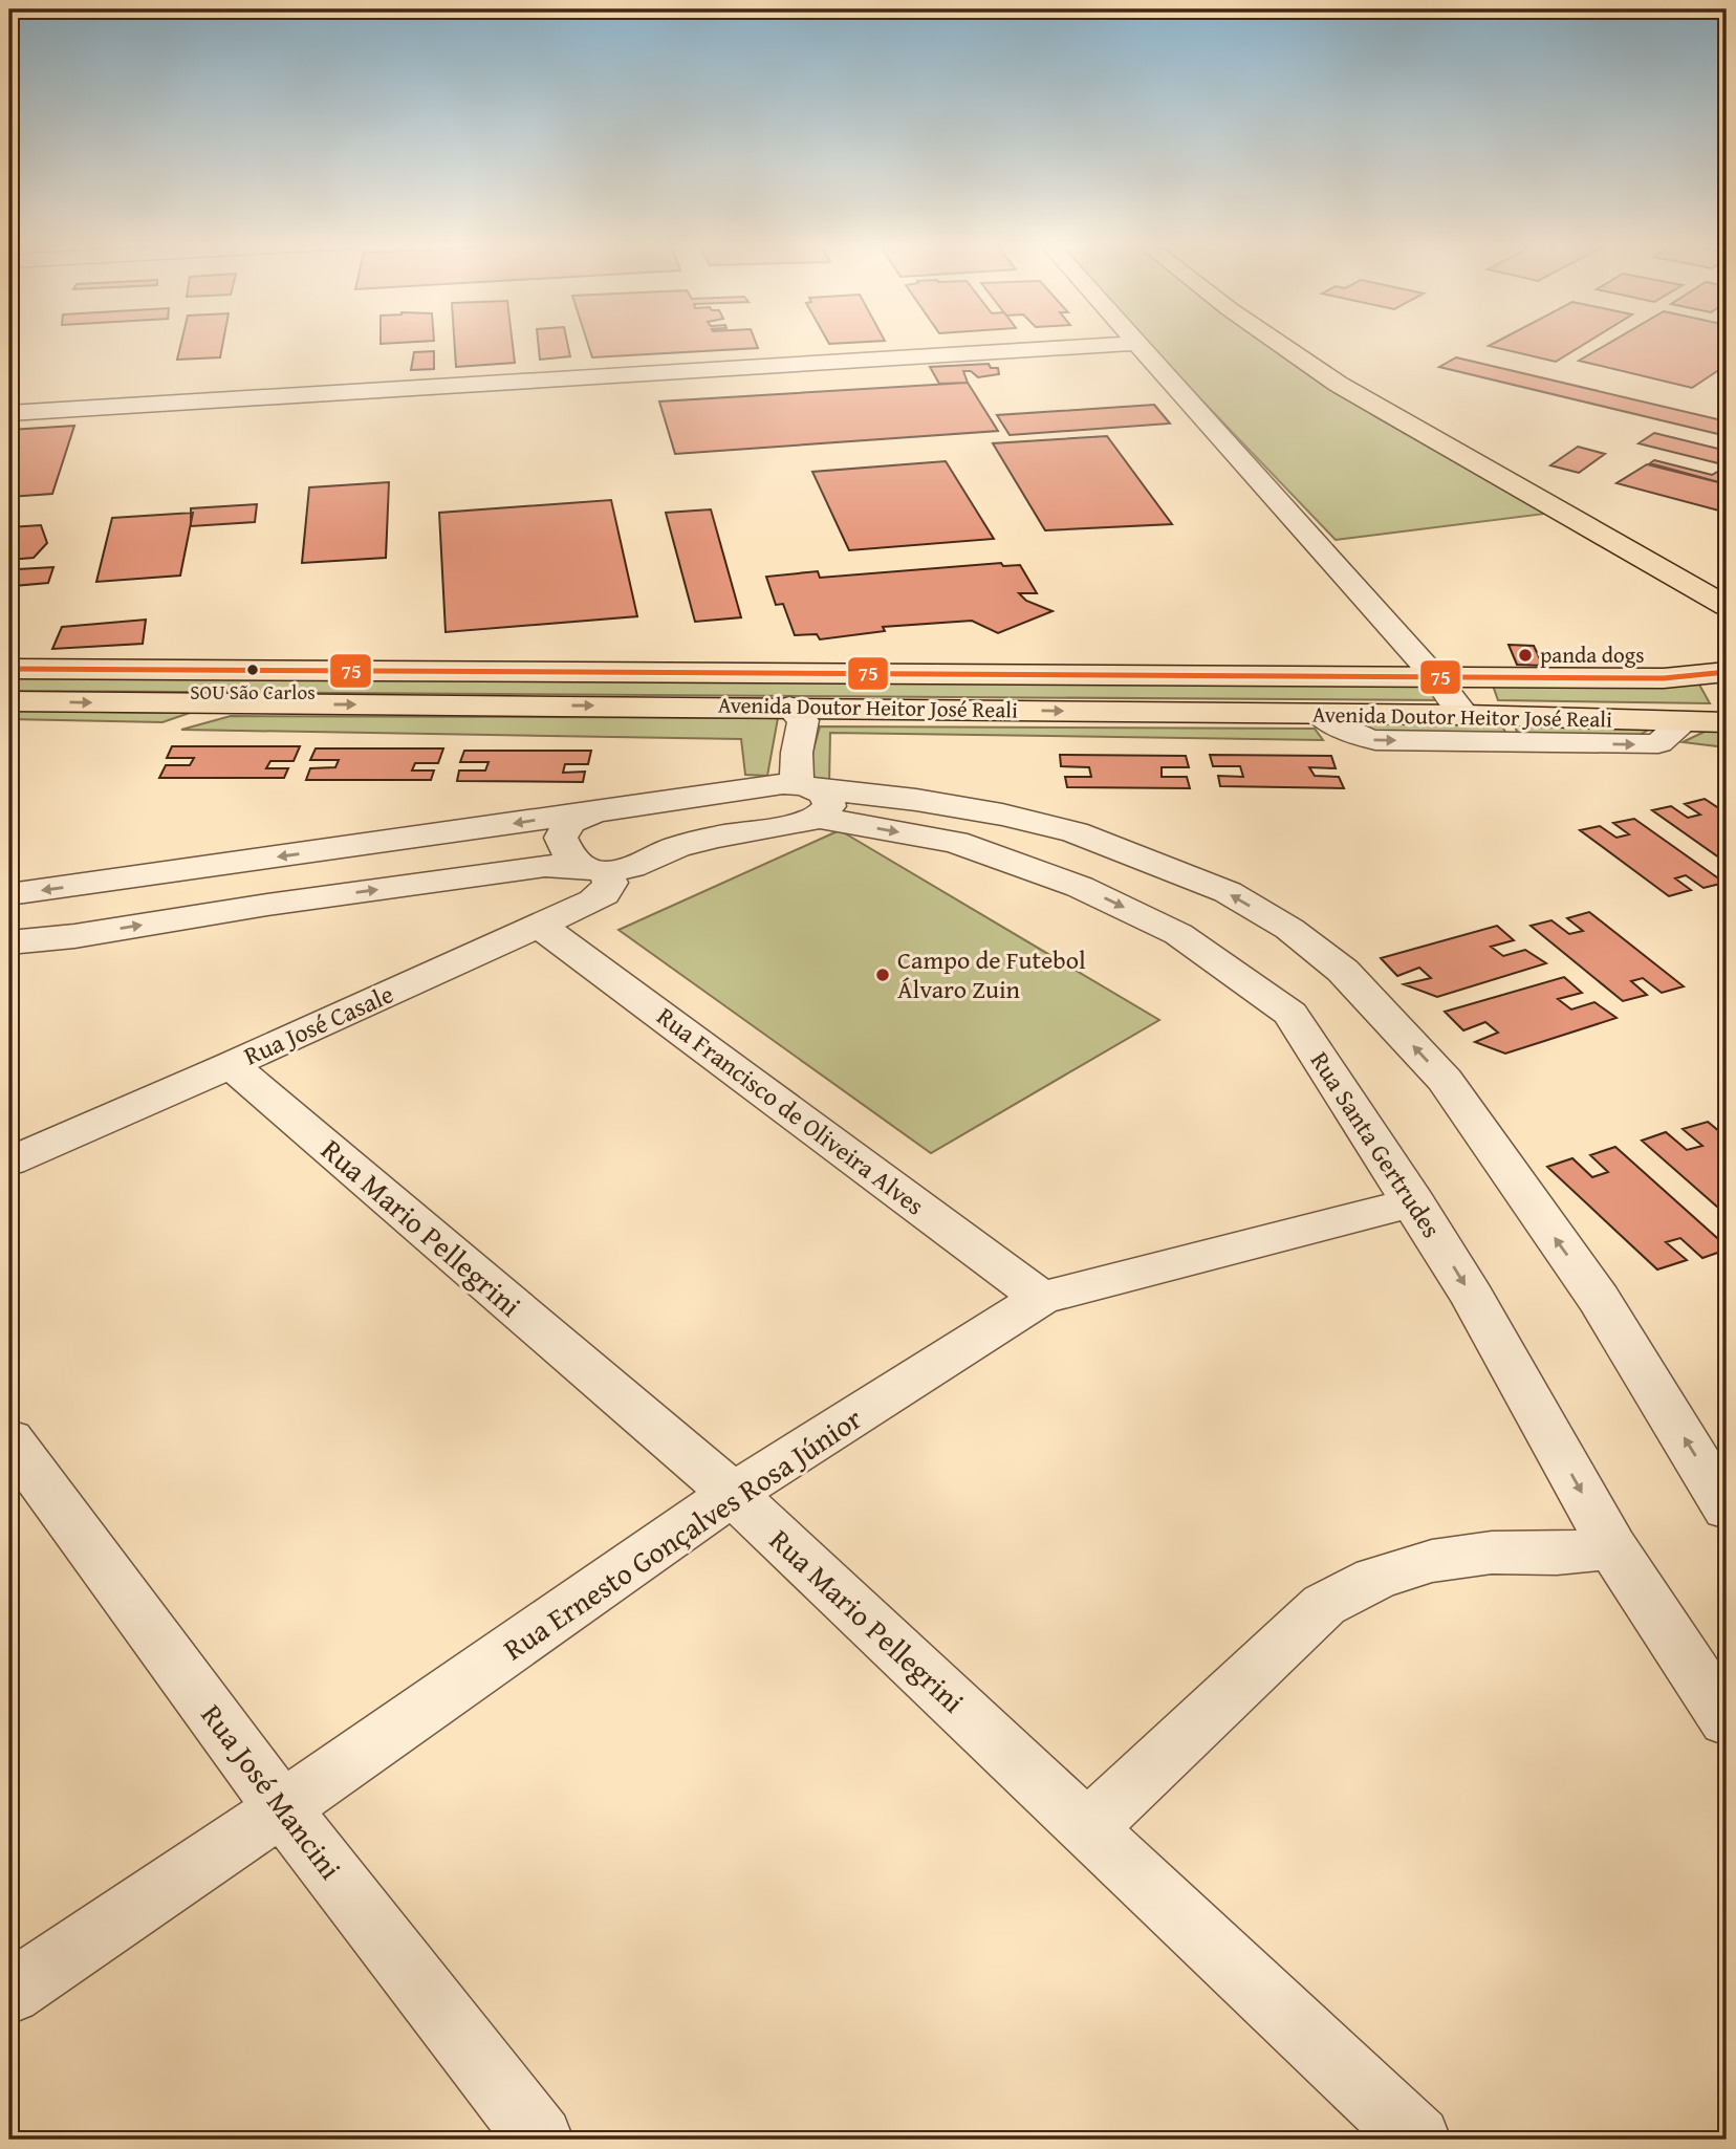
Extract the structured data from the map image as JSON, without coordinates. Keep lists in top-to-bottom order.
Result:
{
  "streets": {
    "main road": ["Avenida Doutor Heitor José Reali"],
    "street": [
      "Rua José Casale",
      "Rua Francisco de Oliveira Alves",
      "Rua Santa Gertrudes",
      "Rua Mario Pellegrini",
      "Rua Ernesto Gonçalves Rosa Júnior",
      "Rua José Mancini"
    ]
  },
  "crossings": [
    ["Rua José Casale", "Rua Francisco de Oliveira Alves"],
    ["Rua José Casale", "Rua Mario Pellegrini"],
    ["Rua Francisco de Oliveira Alves", "Rua Ernesto Gonçalves Rosa Júnior"],
    ["Rua Santa Gertrudes", "Rua Ernesto Gonçalves Rosa Júnior"],
    ["Rua Mario Pellegrini", "Rua Ernesto Gonçalves Rosa Júnior"],
    ["Rua Ernesto Gonçalves Rosa Júnior", "Rua José Mancini"]
  ],
  "places": ["panda dogs", "SOU São Carlos", "Campo de Futebol Álvaro Zuin"],
  "lines": ["transit line 75"]
}
